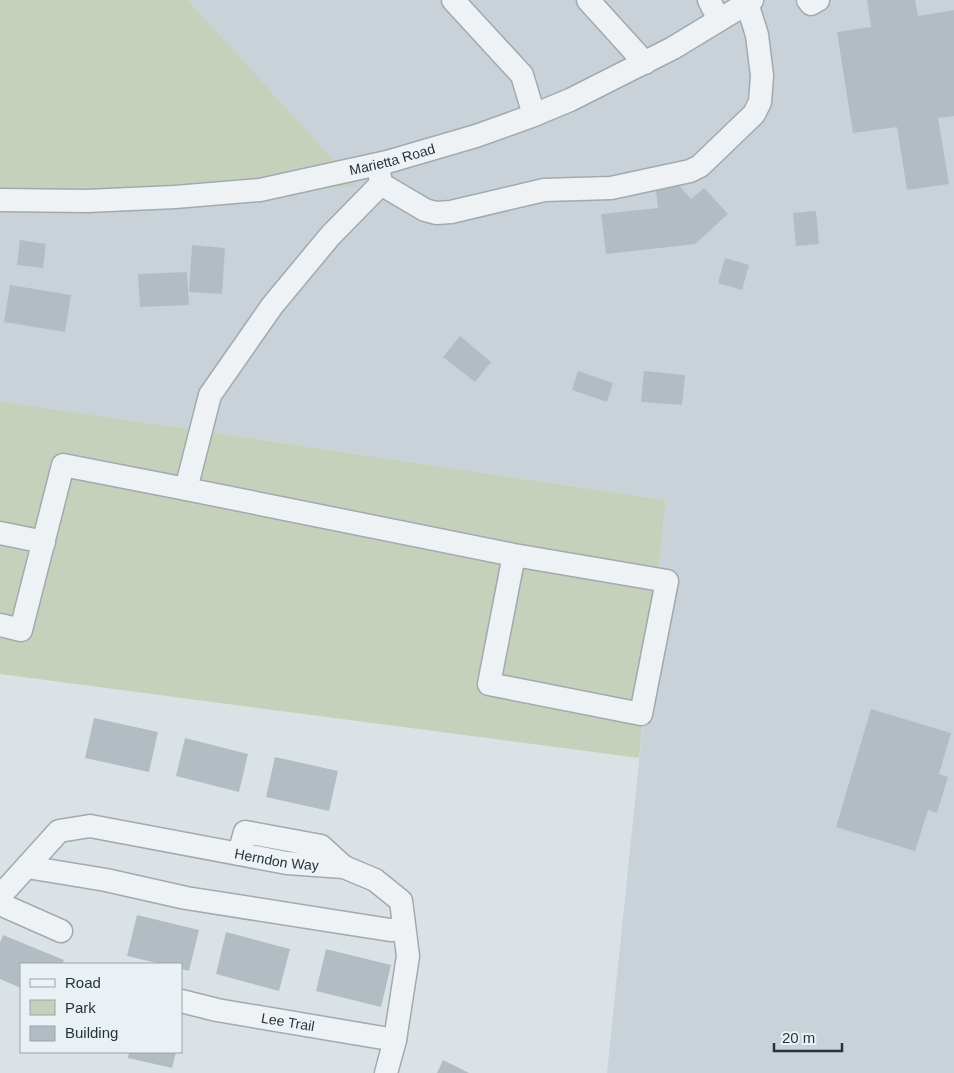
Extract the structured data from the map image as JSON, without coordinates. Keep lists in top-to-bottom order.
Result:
{
  "streets": {
    "street": ["Marietta Road", "Herndon Way", "Lee Trail"]
  },
  "crossings": [
    ["Herndon Way", "Lee Trail"]
  ],
  "legend": ["Road", "Park", "Building"],
  "scale_bar": "20 m"
}
